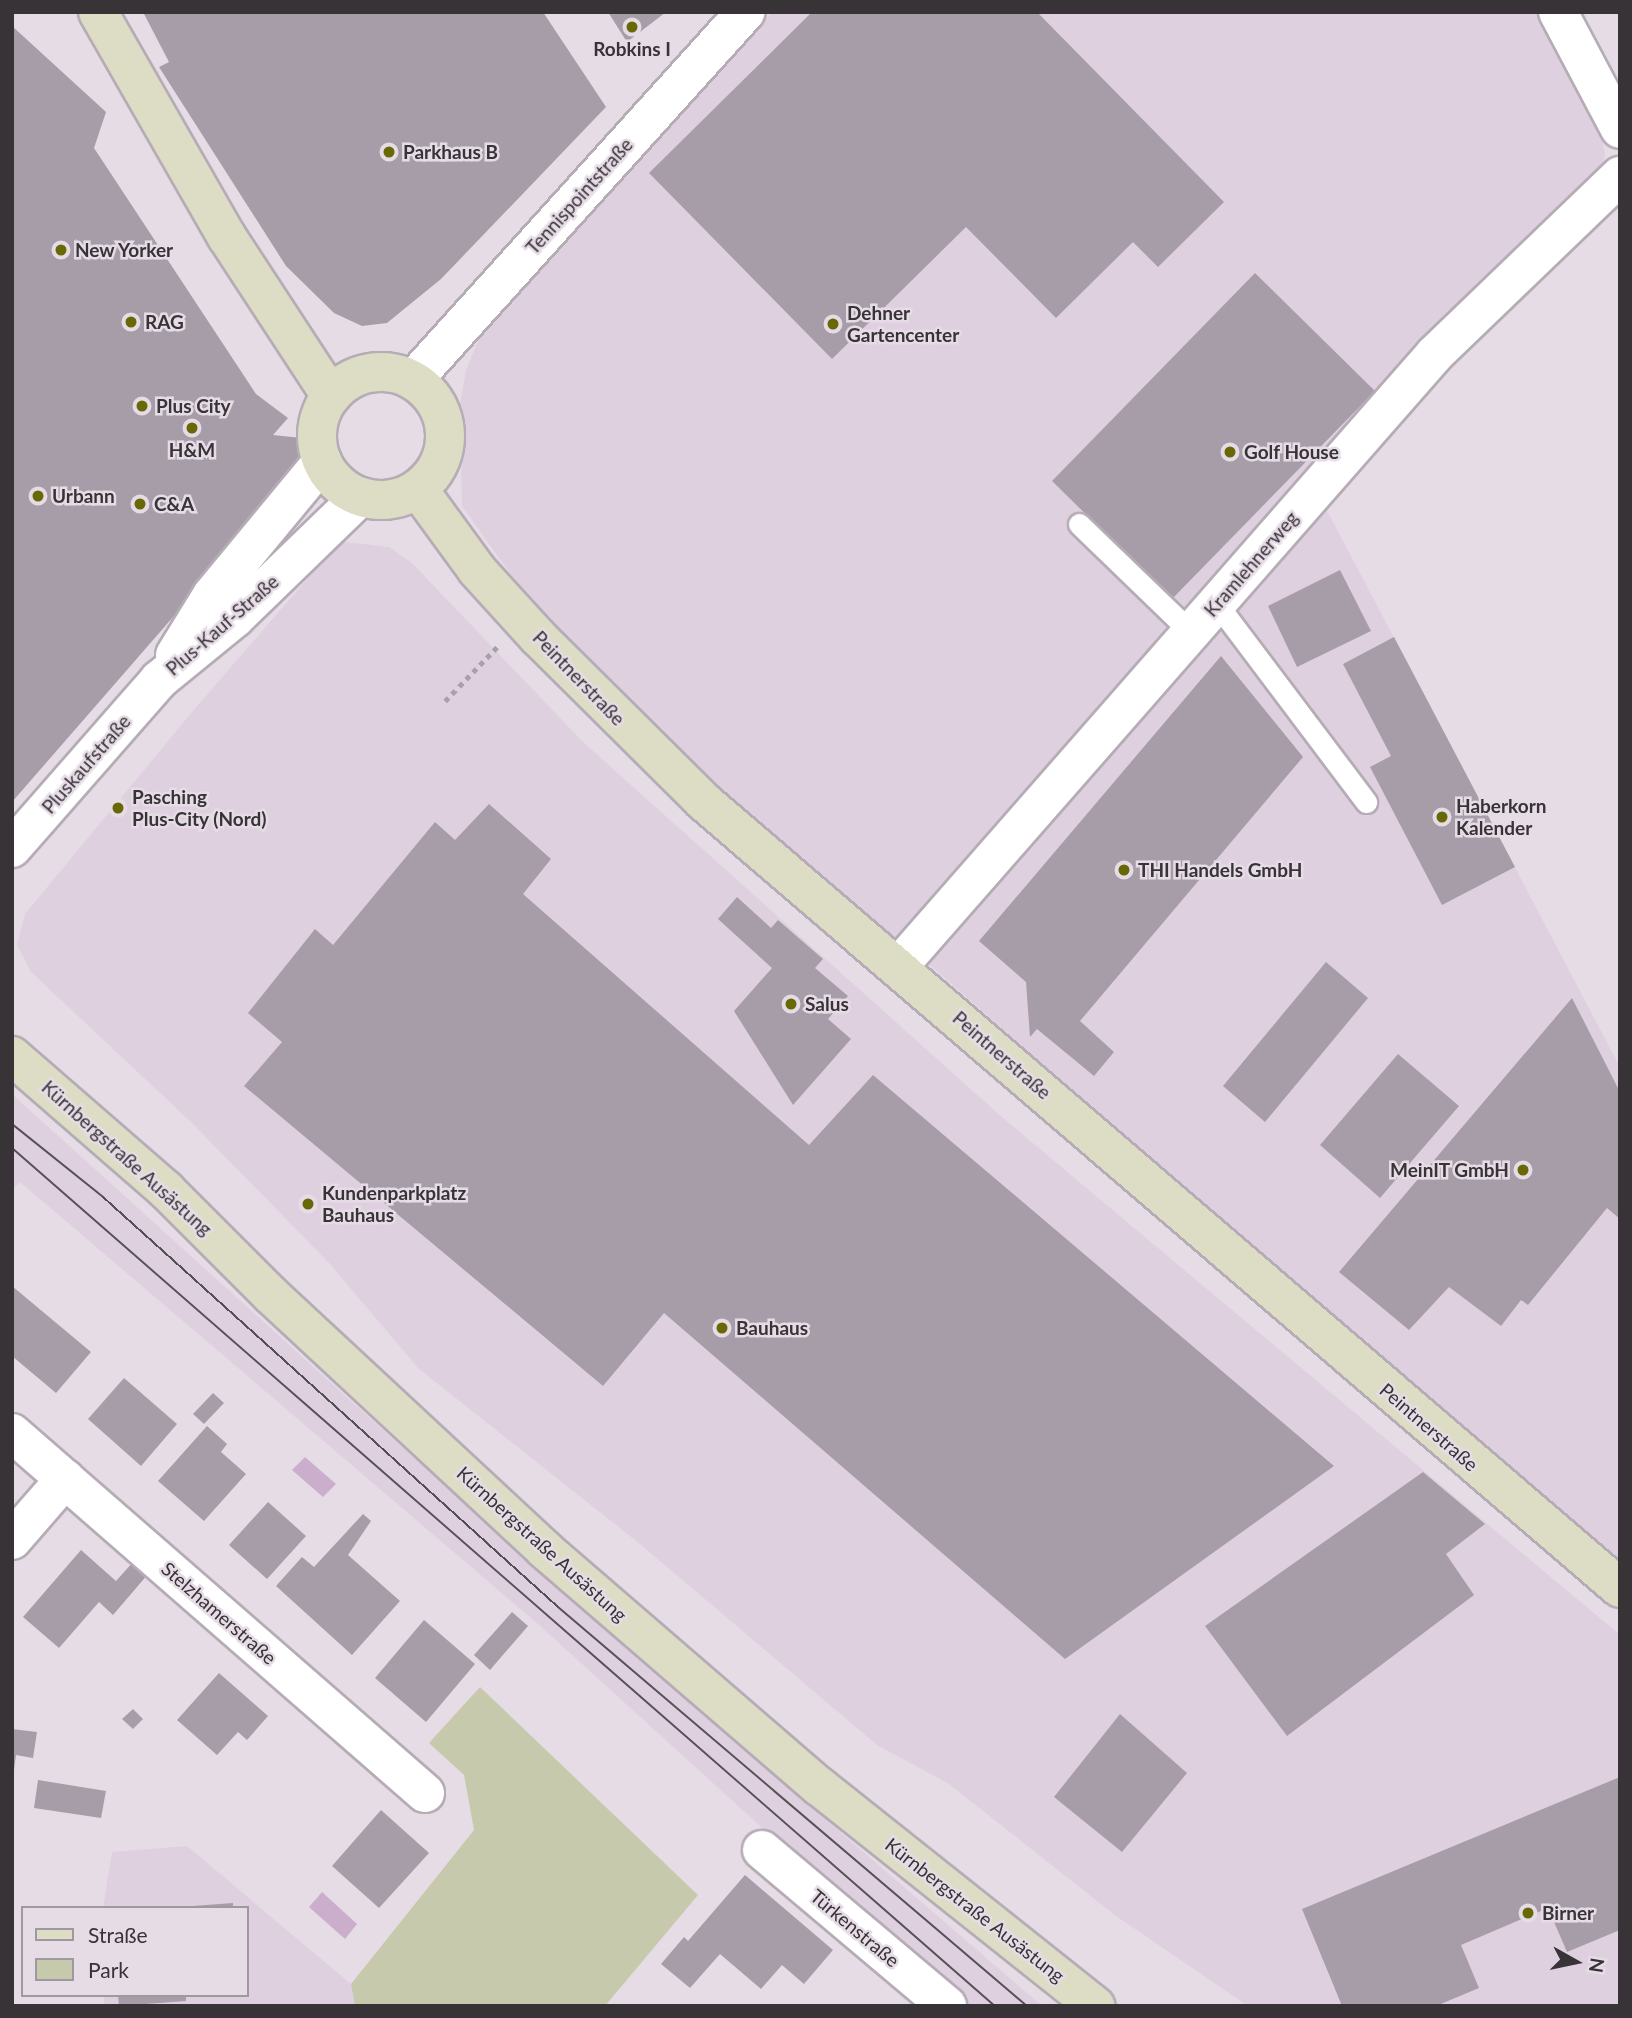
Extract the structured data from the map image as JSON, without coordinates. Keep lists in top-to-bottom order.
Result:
{
  "streets": {
    "street": [
      "Tennispointstraße",
      "Kramlehnerweg",
      "Plus-Kauf-Straße",
      "Peintnerstraße",
      "Pluskaufstraße",
      "Kürnbergstraße Ausästung",
      "Stelzhamerstraße",
      "Türkenstraße"
    ]
  },
  "crossings": [
    ["Tennispointstraße", "Plus-Kauf-Straße"],
    ["Tennispointstraße", "Peintnerstraße"],
    ["Kramlehnerweg", "Peintnerstraße"],
    ["Plus-Kauf-Straße", "Peintnerstraße"],
    ["Plus-Kauf-Straße", "Pluskaufstraße"]
  ],
  "places": [
    "Robkins I",
    "Parkhaus B",
    "New Yorker",
    "RAG",
    "Dehner Gartencenter",
    "Plus City",
    "H&M",
    "Golf House",
    "Urbann",
    "C&A",
    "Pasching Plus-City (Nord)",
    "Haberkorn Kalender",
    "THI Handels GmbH",
    "Salus",
    "MeinIT GmbH",
    "Kundenparkplatz Bauhaus",
    "Bauhaus",
    "Birner"
  ],
  "legend": ["Straße", "Park"],
  "north": "right"
}
